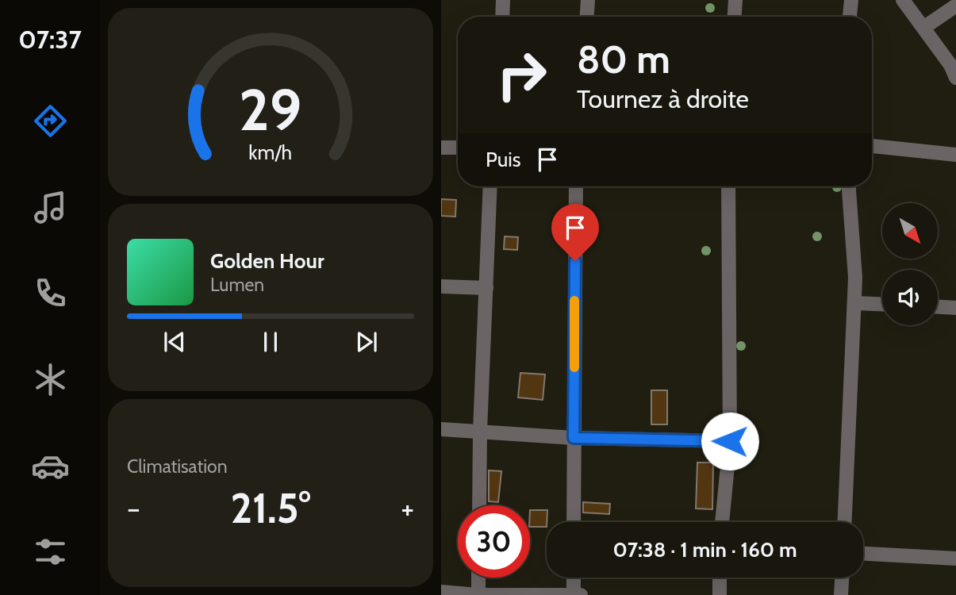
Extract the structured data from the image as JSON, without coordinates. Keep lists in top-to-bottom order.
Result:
{
  "north": "bottom right",
  "page": {
    "tabs": "07:37",
    "turn": ["80 m", "Tournez à droite"],
    "then": "Puis",
    "song": ["Golden Hour", "Lumen"],
    "tile": "Climatisation",
    "heat": ["−", "21.5°", "+"],
    "limit": "30",
    "trip": "07:38 · 1 min · 160 m",
    "gauge": ["29", "km/h"]
  }
}
